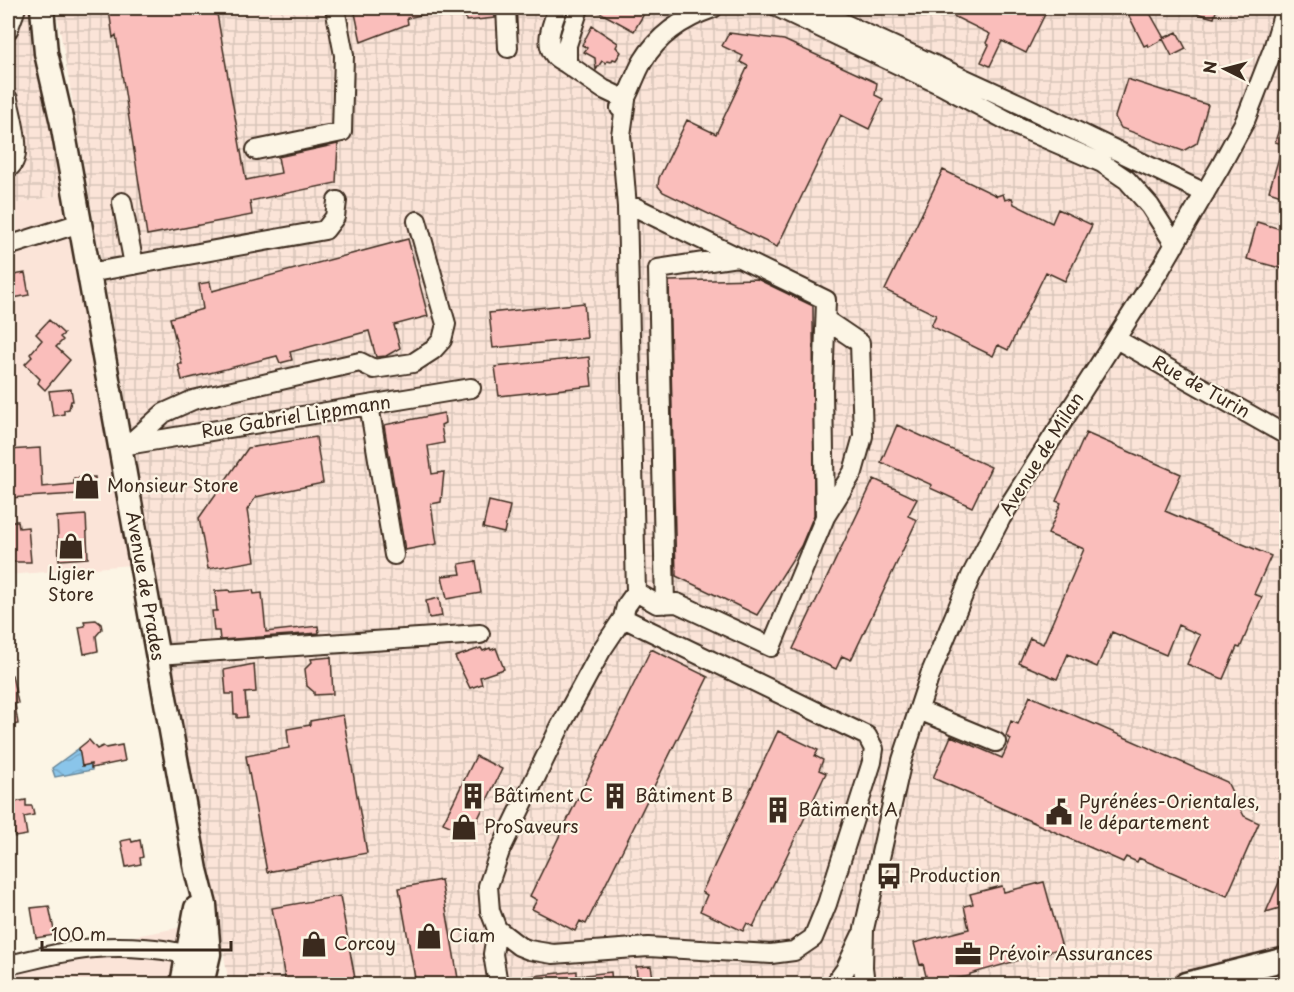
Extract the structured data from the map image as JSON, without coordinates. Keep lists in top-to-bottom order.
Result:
{
  "streets": {
    "main road": ["Avenue de Prades"],
    "street": ["Rue de Turin", "Rue Gabriel Lippmann", "Avenue de Milan"]
  },
  "crossings": [
    ["Rue de Turin", "Avenue de Milan"],
    ["Rue Gabriel Lippmann", "Avenue de Prades"]
  ],
  "places": {
    "shop": [
      "Monsieur Store",
      "Ligier Store",
      "ProSaveurs",
      "Ciam",
      "Corcoy"
    ],
    "building": ["Bâtiment C", "Bâtiment B", "Bâtiment A"],
    "public building": ["Pyrénées-Orientales, le département"],
    "bus stop": ["Production"],
    "office": ["Prévoir Assurances"]
  },
  "scale_bar": "100 m",
  "north": "left"
}
